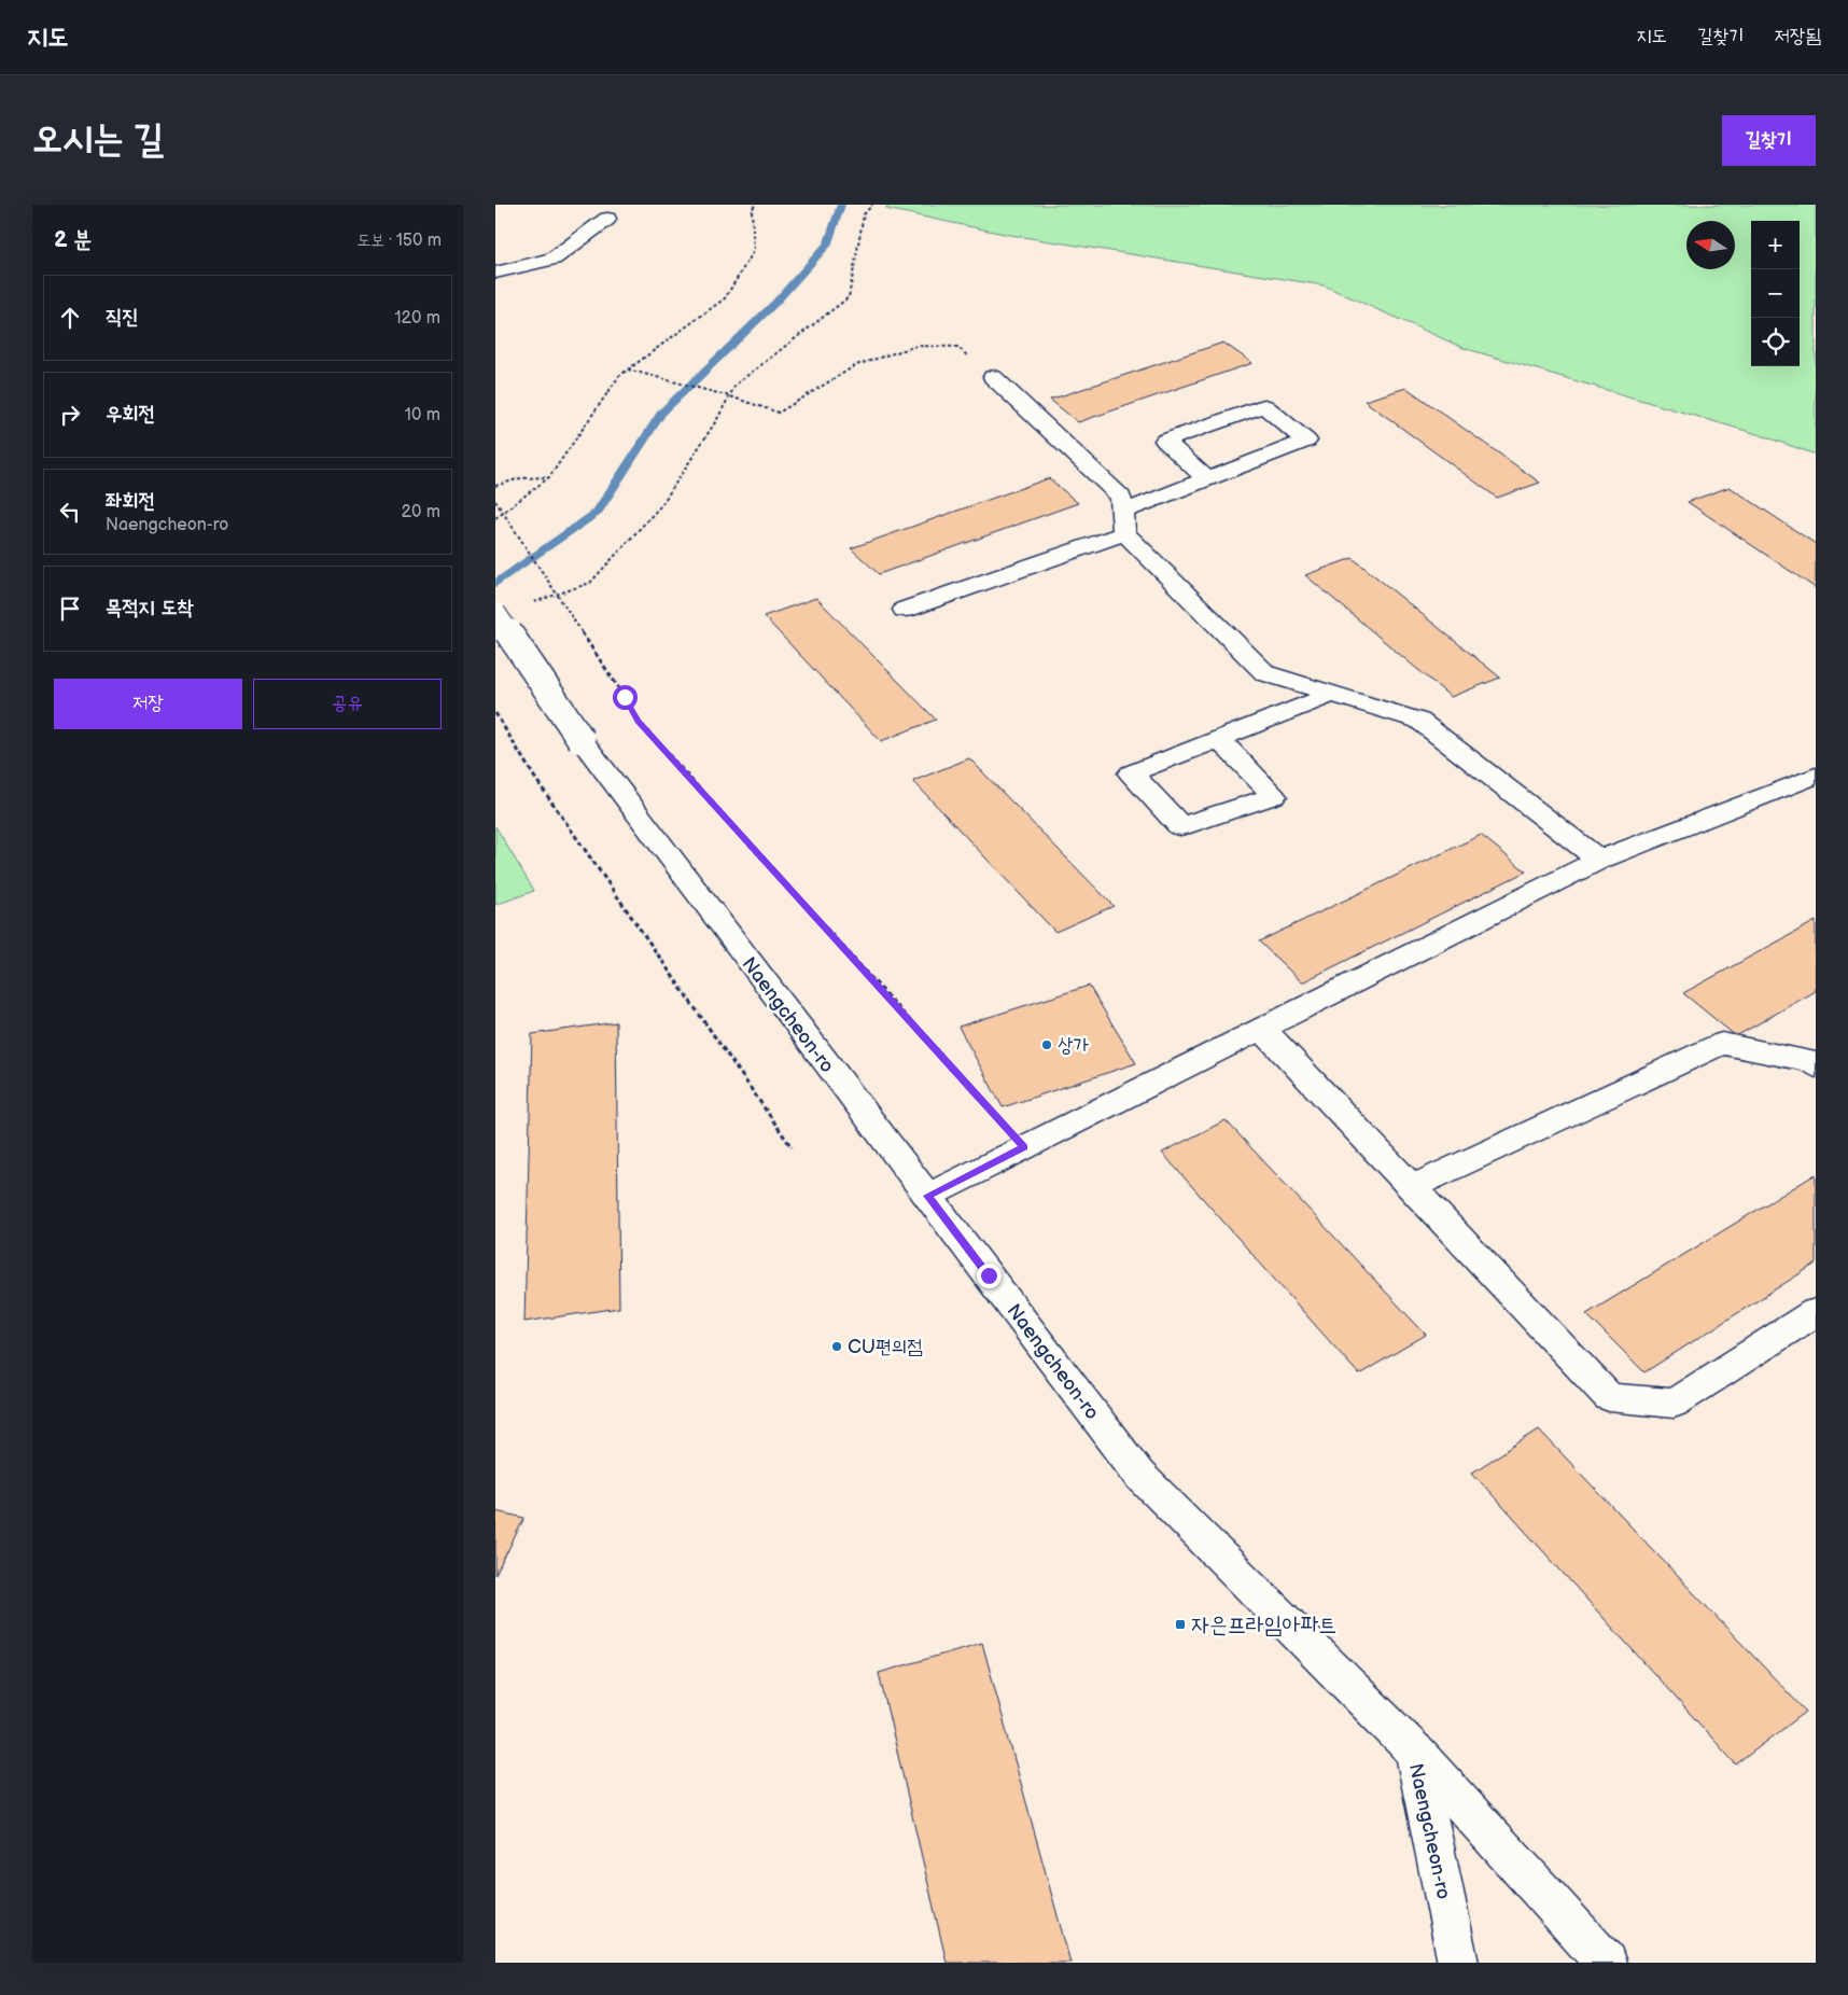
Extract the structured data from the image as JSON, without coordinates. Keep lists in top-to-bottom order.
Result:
{
  "streets": {
    "main road": ["Naengcheon-ro"]
  },
  "places": {
    "other": ["상가", "CU편의점"],
    "transit": ["자은프라임아파트"]
  },
  "north": "left",
  "page": {
    "header": "지도",
    "nav": ["지도", "길찾기", "저장됨"],
    "buttons": [
      "길찾기",
      ["저장", "공유"]
    ],
    "title": "오시는 길",
    "heading": ["2 분", "도보 · 150 m"],
    "map_buttons": ["+", "−"],
    "list": [
      ["직진", "120 m"],
      ["우회전", "10 m"],
      ["좌회전", "Naengcheon-ro", "20 m"],
      "목적지 도착"
    ]
  }
}
